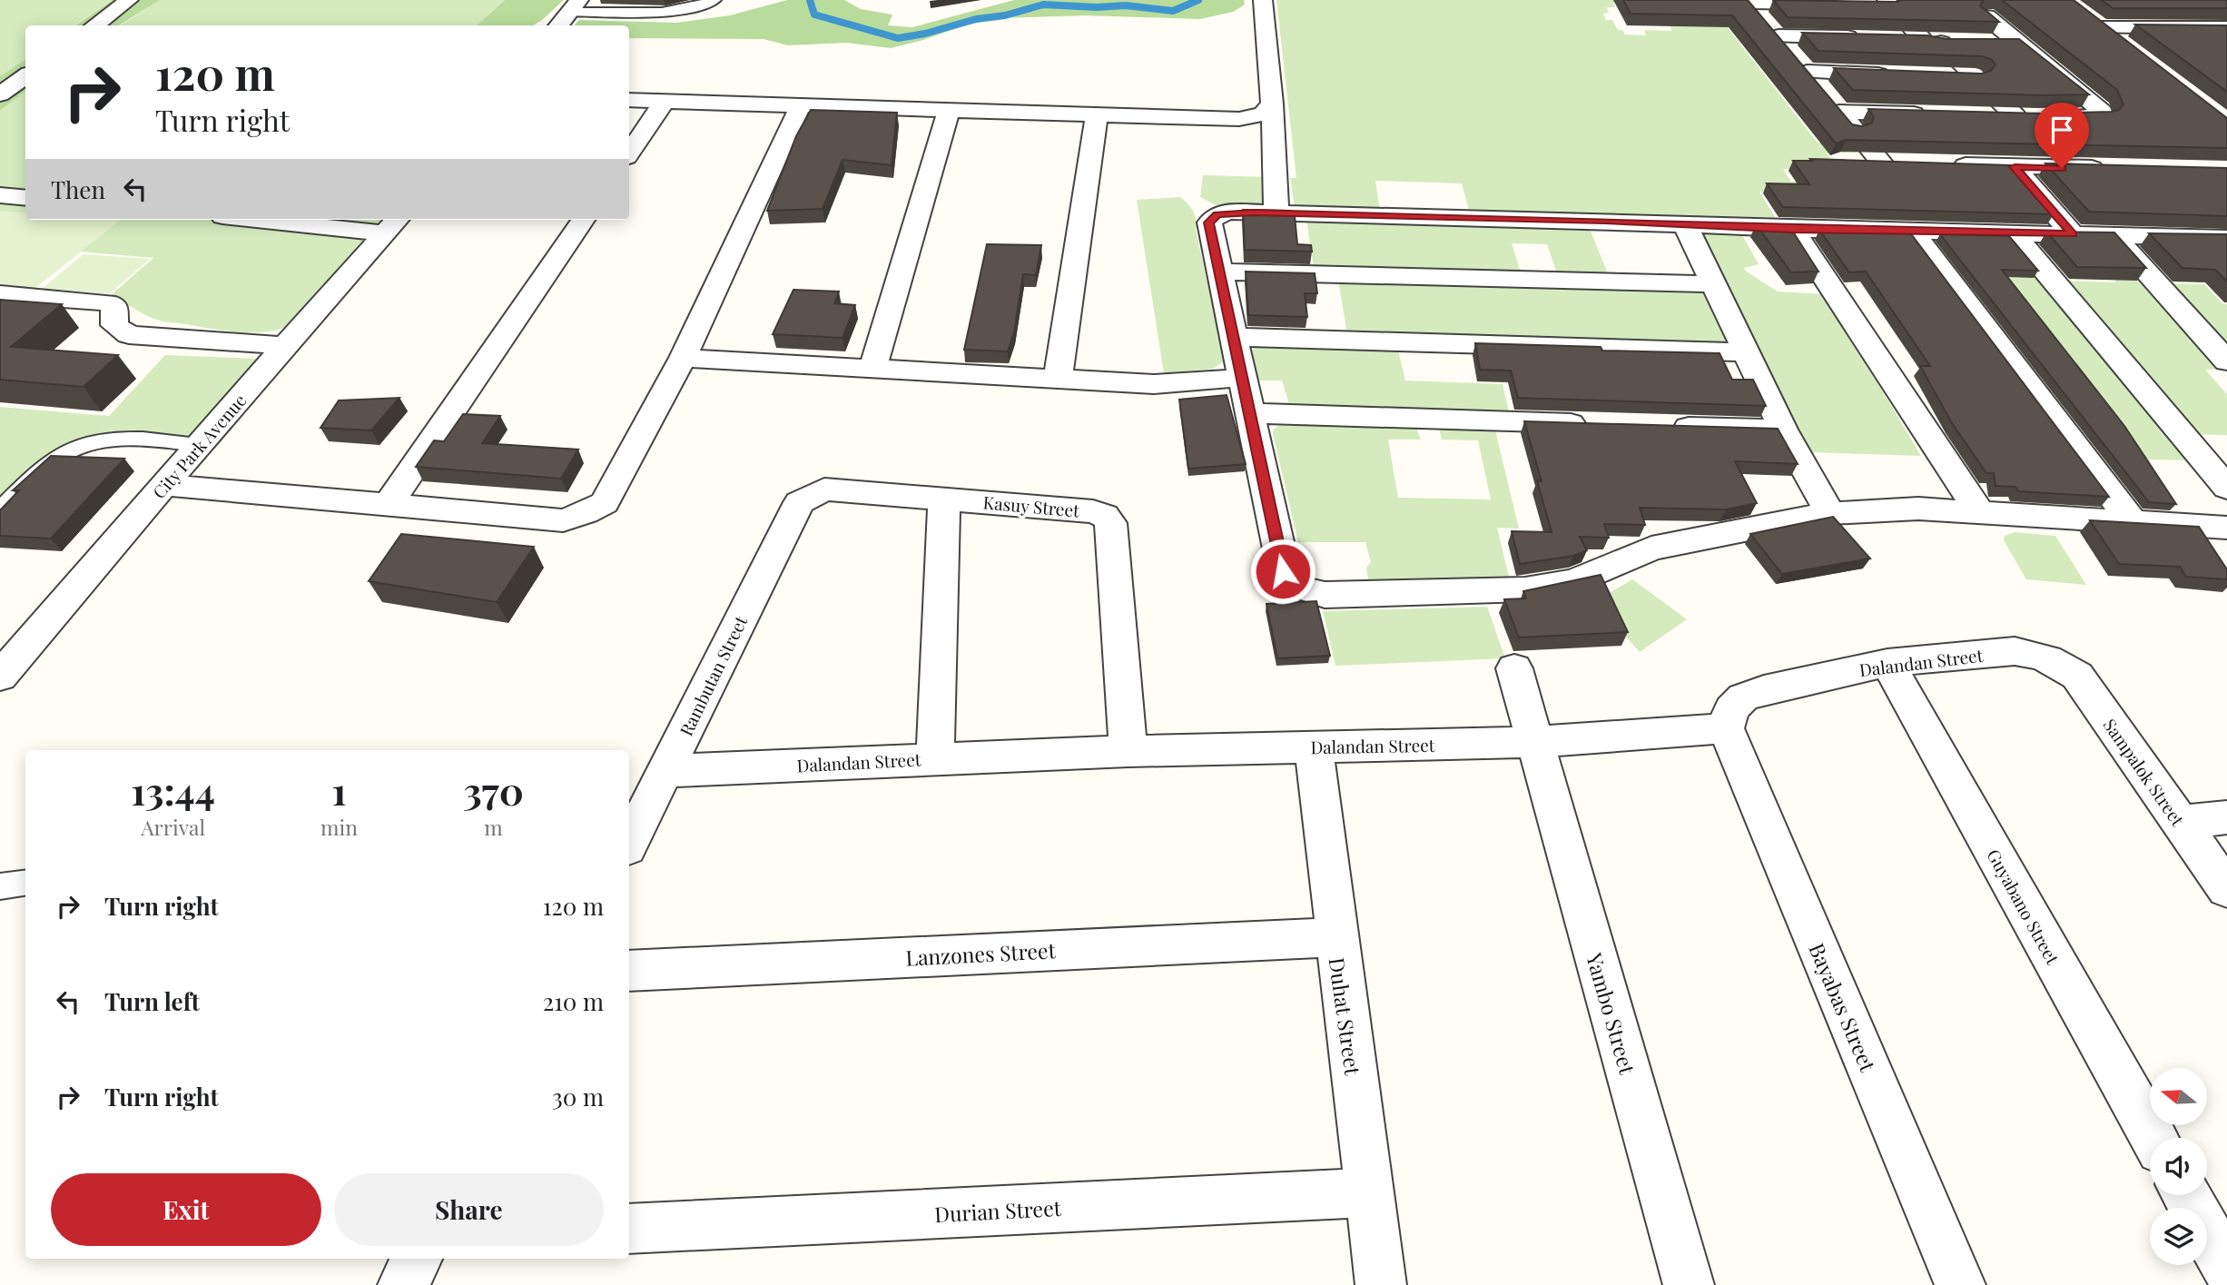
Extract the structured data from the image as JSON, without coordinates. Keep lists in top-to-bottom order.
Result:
{
  "streets": {
    "street": [
      "City Park Avenue",
      "Kasuy Street",
      "Dalandan Street",
      "Rambutan Street",
      "Sampalok Street",
      "Guyabano Street",
      "Lanzones Street",
      "Bayabas Street",
      "Yambo Street",
      "Duhat Street",
      "Durian Street"
    ]
  },
  "crossings": [
    ["Kasuy Street", "Dalandan Street"],
    ["Kasuy Street", "Rambutan Street"],
    ["Dalandan Street", "Rambutan Street"],
    ["Dalandan Street", "Sampalok Street"],
    ["Dalandan Street", "Guyabano Street"],
    ["Dalandan Street", "Bayabas Street"],
    ["Dalandan Street", "Yambo Street"],
    ["Dalandan Street", "Duhat Street"],
    ["Lanzones Street", "Duhat Street"],
    ["Duhat Street", "Durian Street"]
  ],
  "north": "left",
  "page": {
    "turn": ["120 m", "Turn right"],
    "then": "Then",
    "eta": [
      "13:44",
      "Arrival",
      "1",
      "min",
      "370",
      "m"
    ],
    "list": [
      {
        "name": "Turn right",
        "value": "120 m"
      },
      {
        "name": "Turn left",
        "value": "210 m"
      },
      {
        "name": "Turn right",
        "value": "30 m"
      }
    ],
    "buttons": ["Exit", "Share"]
  }
}
